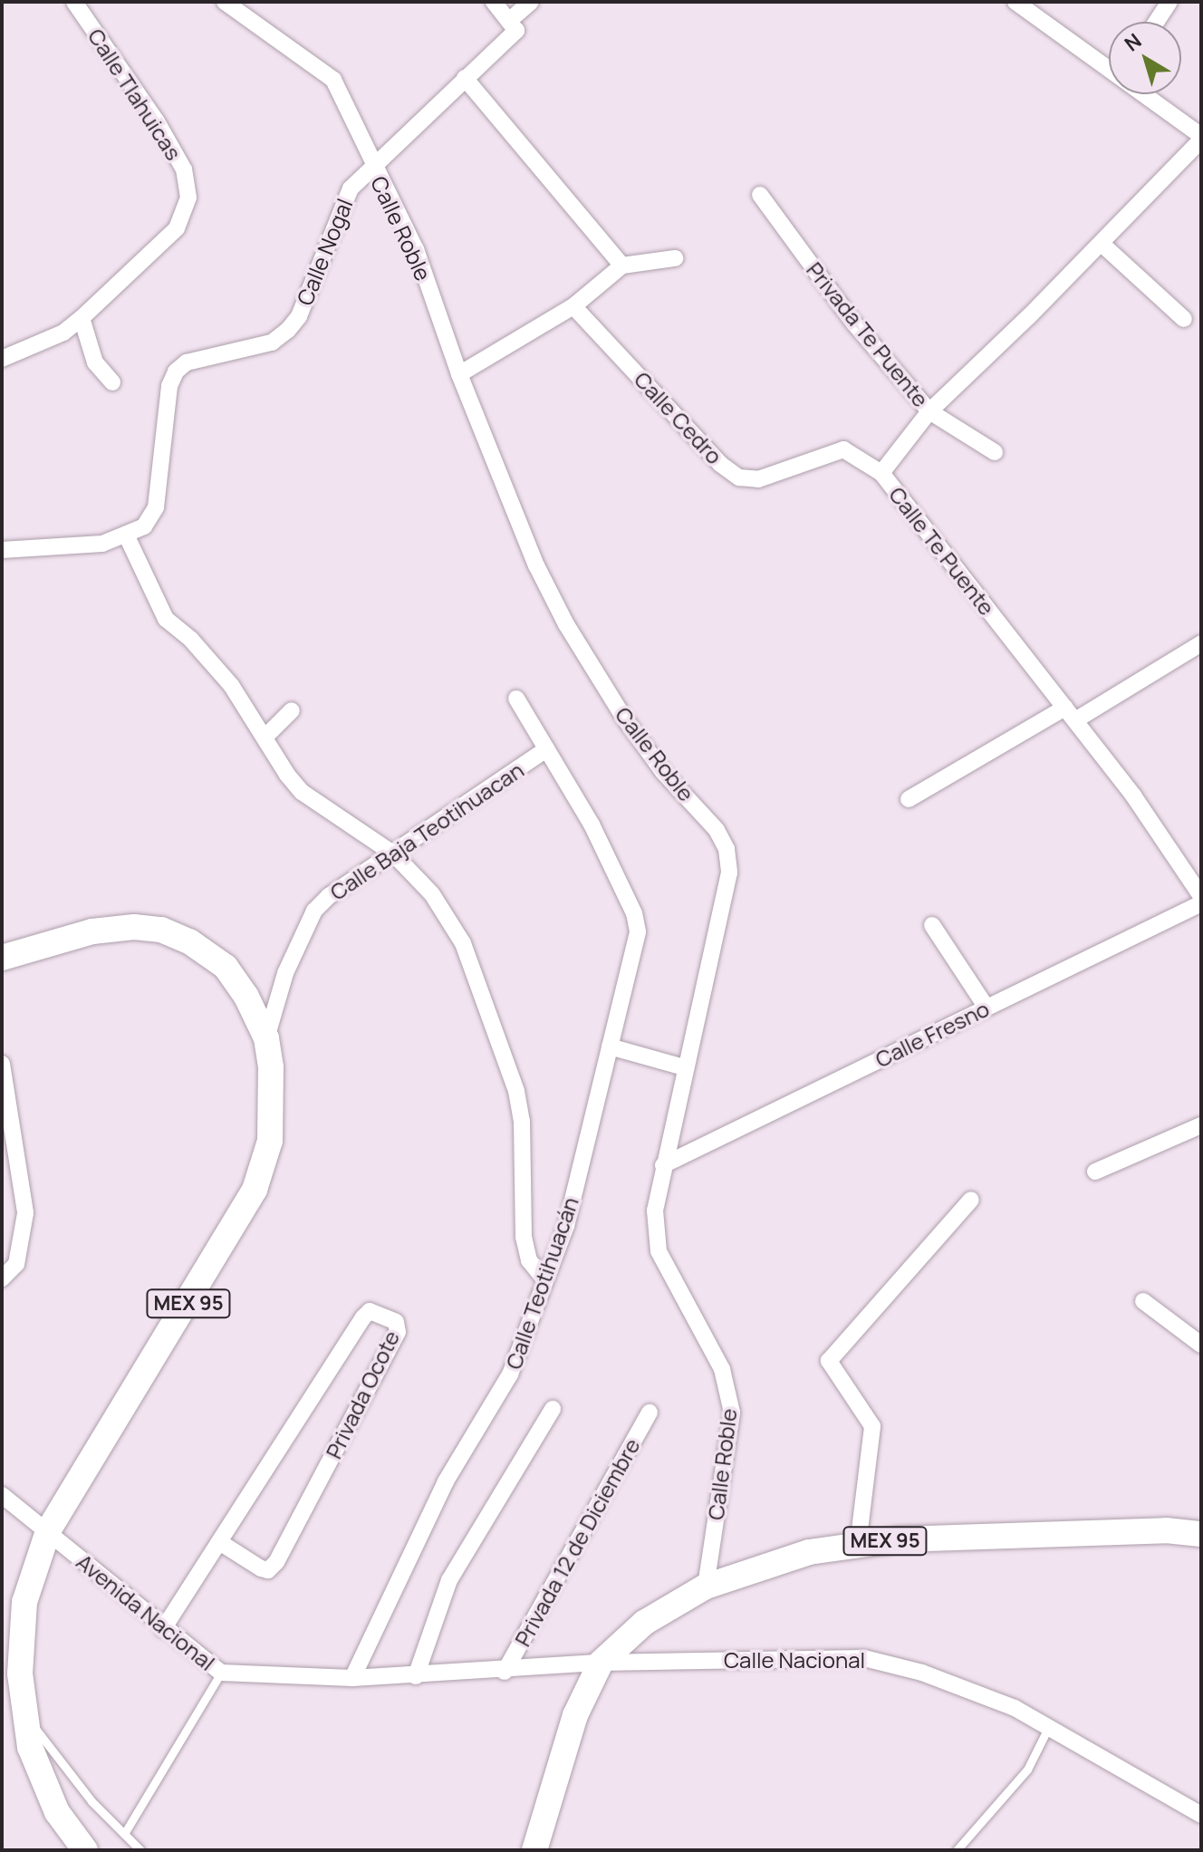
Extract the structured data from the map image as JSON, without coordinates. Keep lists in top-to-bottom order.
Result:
{
  "streets": {
    "main road": ["MEX 95"],
    "street": [
      "Calle Tlahuicas",
      "Calle Roble",
      "Calle Nogal",
      "Privada Te Puente",
      "Calle Cedro",
      "Calle Te Puente",
      "Calle Baja Teotihuacan",
      "Calle Fresno",
      "Calle Teotihuacán",
      "Privada Ocote",
      "Privada 12 de Diciembre",
      "Avenida Nacional",
      "Calle Nacional"
    ]
  },
  "crossings": [
    ["Calle Roble", "Calle Nogal"],
    ["Calle Roble", "Calle Fresno"],
    ["Calle Roble", "MEX 95"],
    ["Privada Te Puente", "Calle Te Puente"],
    ["Calle Cedro", "Calle Te Puente"],
    ["Calle Baja Teotihuacan", "Calle Teotihuacán"],
    ["Calle Baja Teotihuacan", "MEX 95"],
    ["Calle Teotihuacán", "Avenida Nacional"],
    ["Calle Teotihuacán", "Calle Nacional"],
    ["MEX 95", "Avenida Nacional"],
    ["MEX 95", "Calle Nacional"],
    ["Privada Ocote", "Avenida Nacional"],
    ["Privada 12 de Diciembre", "Calle Nacional"],
    ["Avenida Nacional", "Calle Nacional"]
  ],
  "north": "top left"
}
